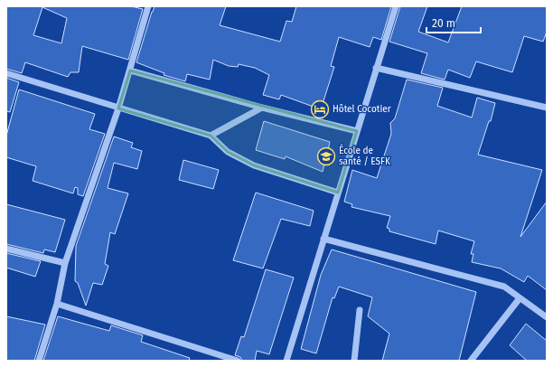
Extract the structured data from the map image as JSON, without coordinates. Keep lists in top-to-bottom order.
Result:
{
  "places": {
    "hotel": ["Hôtel Cocotier"],
    "school or university": ["École de santé / ESFK"]
  },
  "scale_bar": "20 m"
}
